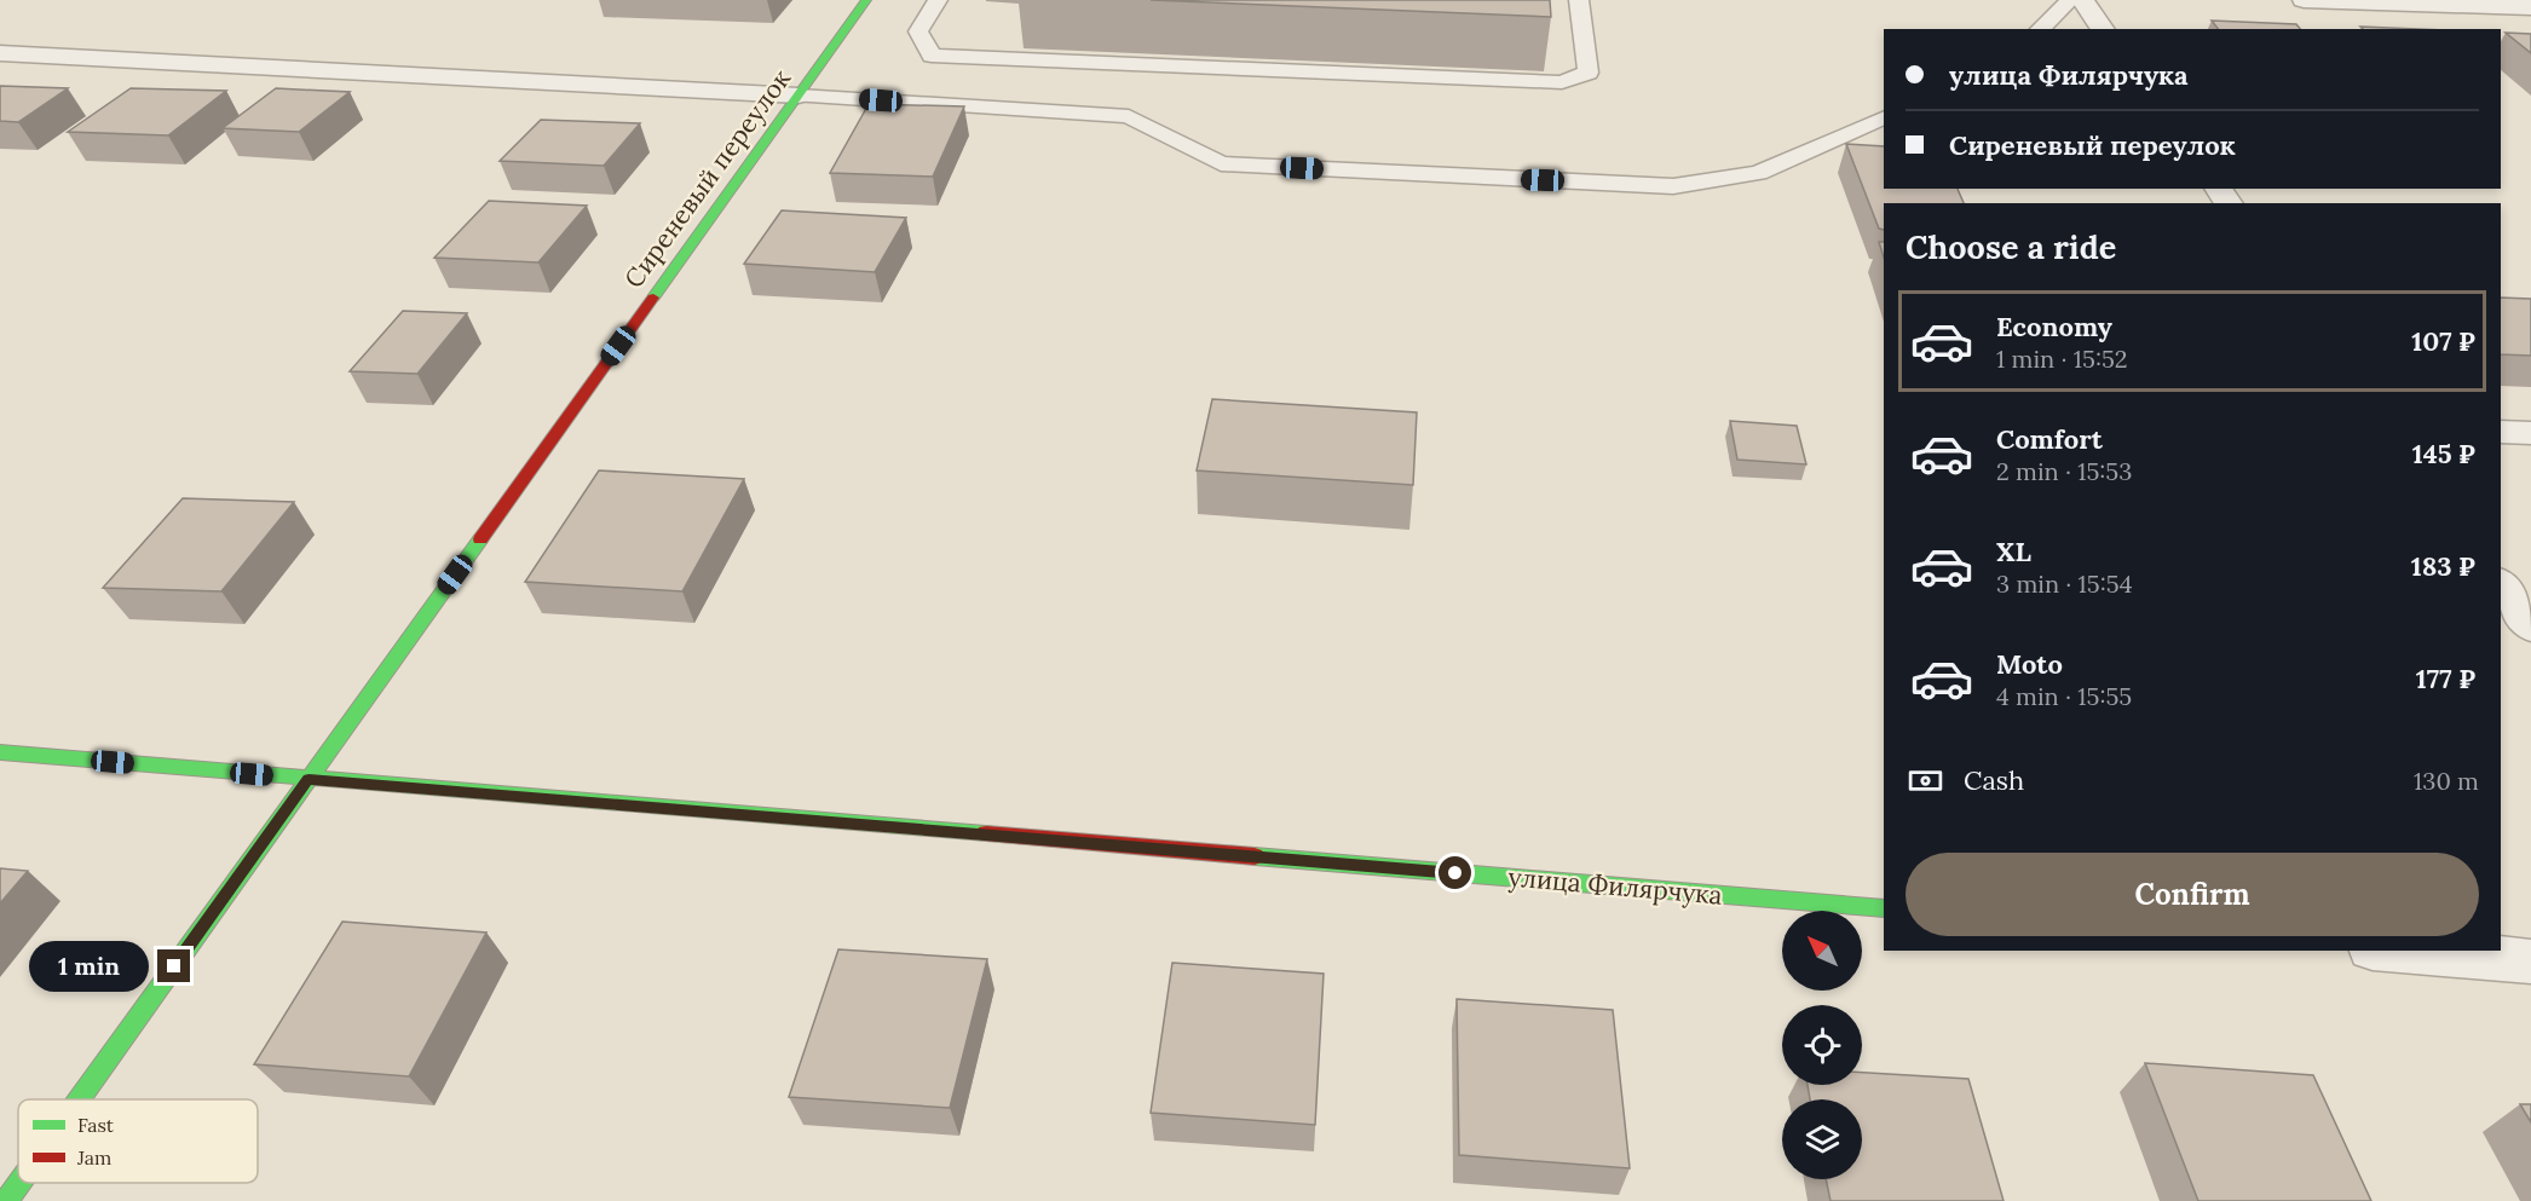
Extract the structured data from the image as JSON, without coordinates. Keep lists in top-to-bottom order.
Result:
{
  "streets": {
    "street": ["Сиреневый переулок", "улица Филярчука"]
  },
  "crossings": [
    ["Сиреневый переулок", "улица Филярчука"]
  ],
  "legend": ["Fast", "Jam"],
  "north": "top left",
  "page": {
    "banner": ["улица Филярчука", "Сиреневый переулок"],
    "heading": "Choose a ride",
    "list": [
      {
        "name": "Economy",
        "note": "1 min · 15:52",
        "value": "107 ₽"
      },
      {
        "name": "Comfort",
        "note": "2 min · 15:53",
        "value": "145 ₽"
      },
      {
        "name": "XL",
        "note": "3 min · 15:54",
        "value": "183 ₽"
      },
      {
        "name": "Moto",
        "note": "4 min · 15:55",
        "value": "177 ₽"
      }
    ],
    "pay": ["Cash", "130 m"],
    "buttons": "Confirm",
    "bubble": "1 min"
  }
}
